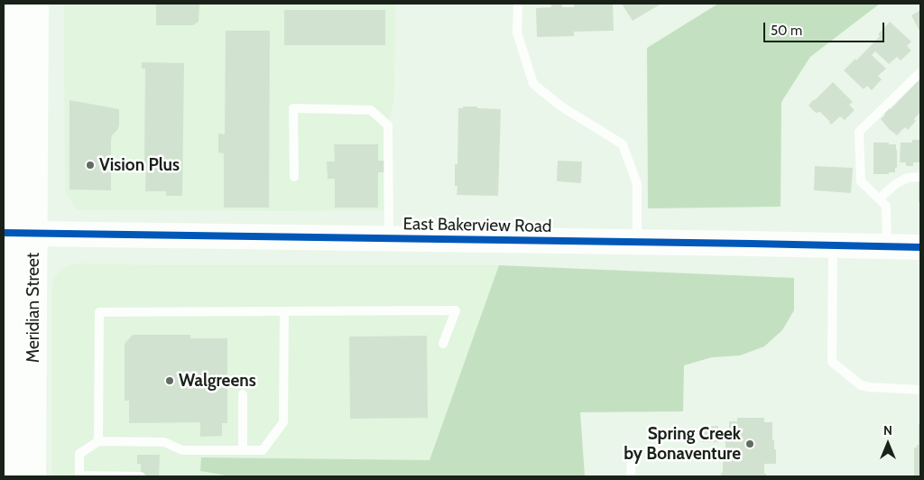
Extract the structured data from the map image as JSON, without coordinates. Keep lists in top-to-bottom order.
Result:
{
  "streets": {
    "main road": ["East Bakerview Road", "Meridian Street"]
  },
  "crossings": [
    ["East Bakerview Road", "Meridian Street"]
  ],
  "places": ["Vision Plus", "Walgreens", "Spring Creek by Bonaventure"],
  "scale_bar": "50 m",
  "north": "top"
}
